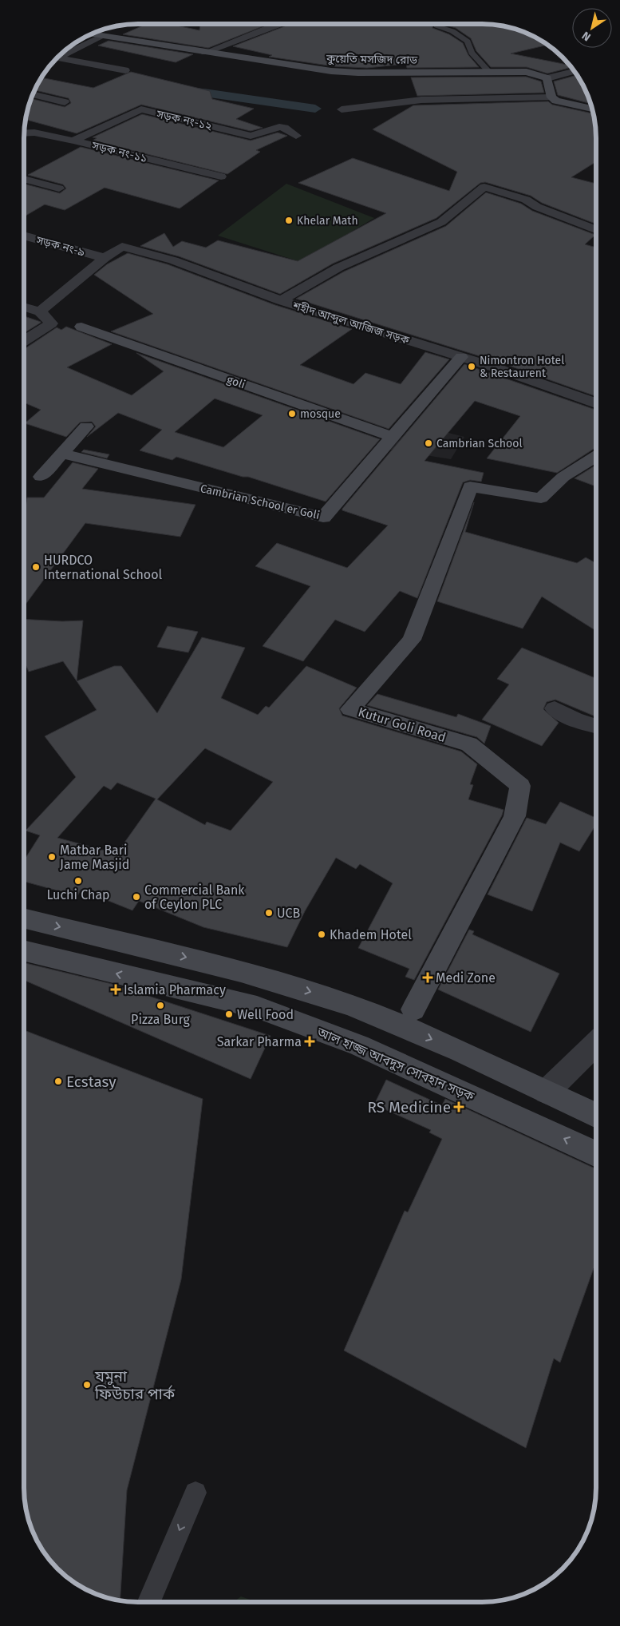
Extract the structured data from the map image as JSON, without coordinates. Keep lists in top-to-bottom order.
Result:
{
  "streets": {
    "street": [
      "কুয়েতি মসজিদ রোড",
      "সড়ক নং-১২",
      "সড়ক নং-১১",
      "সড়ক নং-৯",
      "শহীদ আব্দুল আজিজ সড়ক",
      "goli",
      "Cambrian School er Goli",
      "Kutur Goli Road",
      "আল হাজ্জ আবদুস সোবহান সড়ক"
    ]
  },
  "crossings": [
    ["সড়ক নং-১২", "সড়ক নং-১১"],
    ["সড়ক নং-৯", "শহীদ আব্দুল আজিজ সড়ক"],
    ["শহীদ আব্দুল আজিজ সড়ক", "Cambrian School er Goli"],
    ["goli", "Cambrian School er Goli"]
  ],
  "places": {
    "other": [
      "Khelar Math",
      "Nimontron Hotel & Restaurent",
      "mosque",
      "Cambrian School",
      "HURDCO International School",
      "Matbar Bari Jame Masjid",
      "Luchi Chap",
      "Commercial Bank of Ceylon PLC",
      "UCB",
      "Khadem Hotel",
      "Pizza Burg",
      "Well Food",
      "Ecstasy",
      "যমুনা ফিউচার পার্ক"
    ],
    "health": [
      "Medi Zone",
      "Islamia Pharmacy",
      "Sarkar Pharma",
      "RS Medicine"
    ]
  },
  "north": "bottom left"
}
